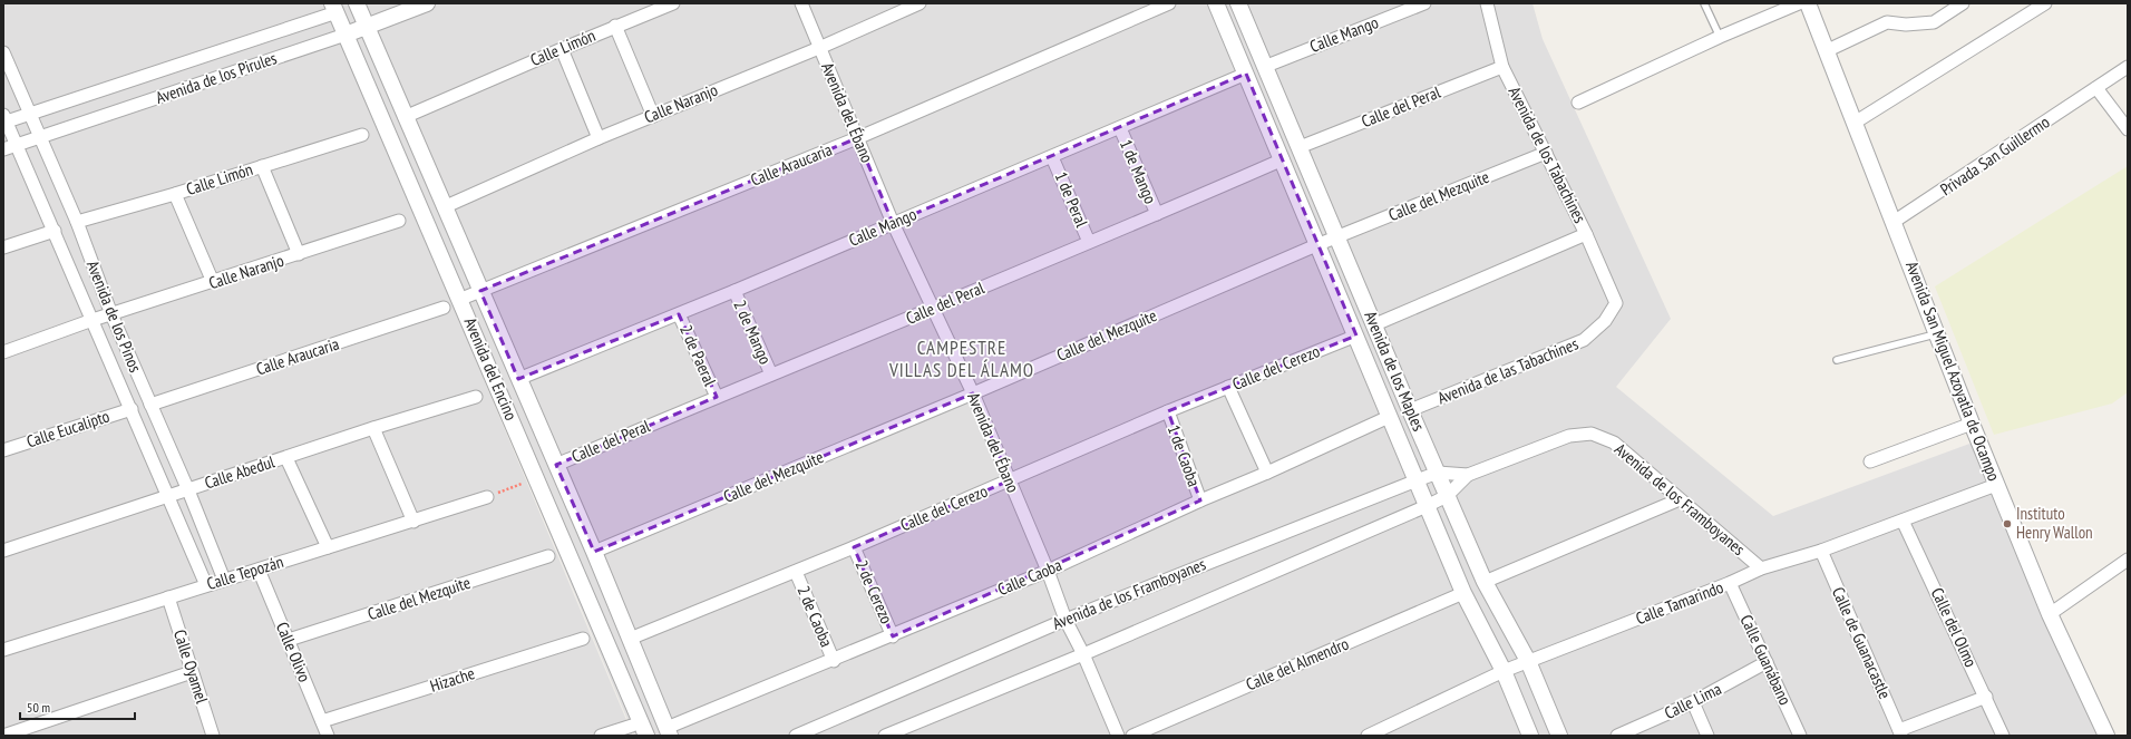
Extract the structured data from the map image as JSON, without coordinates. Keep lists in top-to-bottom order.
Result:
{
  "streets": {
    "street": [
      "Calle Mango",
      "Calle Limón",
      "Avenida de los Pirules",
      "Calle Naranjo",
      "Calle del Peral",
      "Avenida del Ébano",
      "Avenida de los Tabachines",
      "Privada San Guillermo",
      "Calle Araucaria",
      "1 de Mango",
      "Calle del Mezquite",
      "1 de Peral",
      "Avenida de los Pinos",
      "2 de Mango",
      "2 de Paeral",
      "Calle del Cerezo",
      "Avenida del Encino",
      "Avenida de los Maples",
      "Avenida de las Tabachines",
      "Avenida San Miguel Azoyatla de Ocampo",
      "Calle Eucalipto",
      "1 de Caoba",
      "Calle Abedul",
      "Avenida de los Framboyanes",
      "Calle Tepozán",
      "Calle Caoba",
      "2 de Cerezo",
      "Calle Tamarindo",
      "2 de Caoba",
      "Calle del Olmo",
      "Calle de Guanacastle",
      "Calle Olivo",
      "Calle Guanábano",
      "Calle del Almendro",
      "Calle Oyamel",
      "Hizache",
      "Calle Lima"
    ]
  },
  "crossings": [
    ["Calle Mango", "Avenida del Ébano"],
    ["Calle Mango", "1 de Mango"],
    ["Calle Mango", "1 de Peral"],
    ["Calle Mango", "2 de Mango"],
    ["Calle Mango", "2 de Paeral"],
    ["Calle Mango", "Avenida del Encino"],
    ["Calle Mango", "Avenida de los Maples"],
    ["Calle Limón", "Avenida de los Pinos"],
    ["Calle Limón", "Avenida del Encino"],
    ["Avenida de los Pirules", "Avenida de los Pinos"],
    ["Avenida de los Pirules", "Avenida del Encino"],
    ["Calle Naranjo", "Avenida del Ébano"],
    ["Calle Naranjo", "Avenida de los Pinos"],
    ["Calle Naranjo", "Avenida del Encino"],
    ["Calle del Peral", "Avenida del Ébano"],
    ["Calle del Peral", "Avenida de los Tabachines"],
    ["Calle del Peral", "1 de Mango"],
    ["Calle del Peral", "1 de Peral"],
    ["Calle del Peral", "2 de Mango"],
    ["Calle del Peral", "2 de Paeral"],
    ["Calle del Peral", "Avenida del Encino"],
    ["Calle del Peral", "Avenida de los Maples"],
    ["Avenida del Ébano", "Calle Araucaria"],
    ["Avenida del Ébano", "Calle del Mezquite"],
    ["Avenida del Ébano", "Calle del Cerezo"],
    ["Avenida del Ébano", "Avenida de los Framboyanes"],
    ["Avenida del Ébano", "Calle Caoba"],
    ["Avenida de los Tabachines", "Calle del Mezquite"],
    ["Avenida de los Tabachines", "Avenida de las Tabachines"],
    ["Privada San Guillermo", "Avenida San Miguel Azoyatla de Ocampo"],
    ["Calle Araucaria", "Avenida de los Pinos"],
    ["Calle Araucaria", "Avenida del Encino"],
    ["Calle del Mezquite", "Avenida del Encino"],
    ["Calle del Mezquite", "Avenida de los Maples"],
    ["Calle del Mezquite", "Calle Olivo"],
    ["Avenida de los Pinos", "Calle Eucalipto"],
    ["Avenida de los Pinos", "Calle Abedul"],
    ["Avenida de los Pinos", "Calle Tepozán"],
    ["Calle del Cerezo", "Avenida del Encino"],
    ["Calle del Cerezo", "Avenida de los Maples"],
    ["Calle del Cerezo", "1 de Caoba"],
    ["Calle del Cerezo", "2 de Cerezo"],
    ["Calle del Cerezo", "2 de Caoba"],
    ["Avenida del Encino", "Calle Caoba"],
    ["Avenida de los Maples", "Avenida de las Tabachines"],
    ["Avenida de los Maples", "Avenida de los Framboyanes"],
    ["Avenida de los Maples", "Calle Caoba"],
    ["Avenida de los Maples", "Calle Tamarindo"],
    ["Avenida de los Maples", "Calle del Almendro"],
    ["Avenida San Miguel Azoyatla de Ocampo", "Calle Tamarindo"],
    ["1 de Caoba", "Calle Caoba"],
    ["Avenida de los Framboyanes", "Calle Tamarindo"],
    ["Calle Tepozán", "Calle Olivo"],
    ["Calle Tepozán", "Calle Oyamel"],
    ["Calle Caoba", "2 de Cerezo"],
    ["Calle Caoba", "2 de Caoba"],
    ["Calle Tamarindo", "Calle del Olmo"],
    ["Calle Tamarindo", "Calle de Guanacastle"],
    ["Calle Tamarindo", "Calle Guanábano"],
    ["Calle Olivo", "Hizache"],
    ["Calle Guanábano", "Calle Lima"]
  ],
  "districts": ["CAMPESTRE VILLAS DEL ÁLAMO"],
  "places": ["Instituto Henry Wallon"],
  "scale_bar": "50 m"
}
